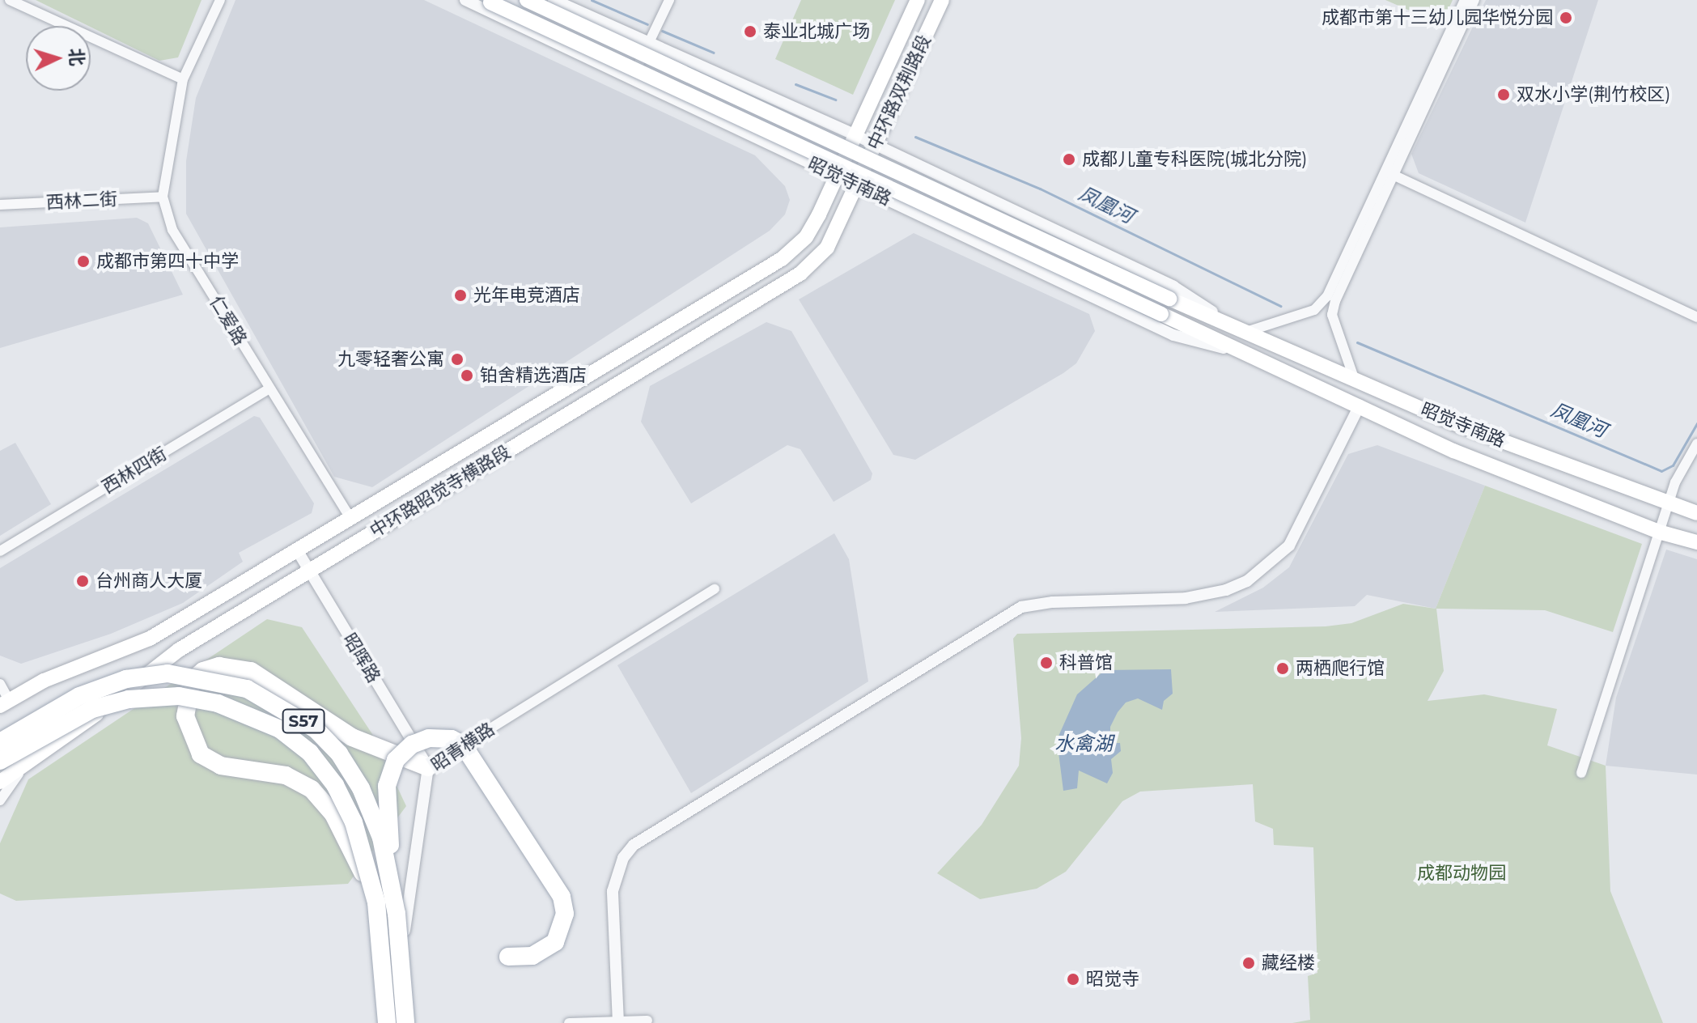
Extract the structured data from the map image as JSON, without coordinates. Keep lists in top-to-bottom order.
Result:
{
  "streets": {
    "highway": ["S57"],
    "main road": ["中环路双荆路段", "昭觉寺南路", "中环路昭觉寺横路段"],
    "street": [
      "西林二街",
      "仁爱路",
      "西林四街",
      "昭晖路",
      "昭青横路"
    ]
  },
  "crossings": [
    ["中环路双荆路段", "昭觉寺南路"],
    ["中环路双荆路段", "中环路昭觉寺横路段"],
    ["昭觉寺南路", "中环路昭觉寺横路段"],
    ["西林二街", "仁爱路"],
    ["仁爱路", "西林四街"],
    ["仁爱路", "中环路昭觉寺横路段"],
    ["中环路昭觉寺横路段", "昭晖路"],
    ["昭晖路", "昭青横路"]
  ],
  "water": ["凤凰河", "水禽湖"],
  "parks": ["成都动物园"],
  "places": [
    "成都市第十三幼儿园华悦分园",
    "泰业北城广场",
    "双水小学(荆竹校区)",
    "成都儿童专科医院(城北分院)",
    "成都市第四十中学",
    "光年电竞酒店",
    "九零轻奢公寓",
    "铂舍精选酒店",
    "台州商人大厦",
    "科普馆",
    "两栖爬行馆",
    "藏经楼",
    "昭觉寺"
  ],
  "north": "right"
}
